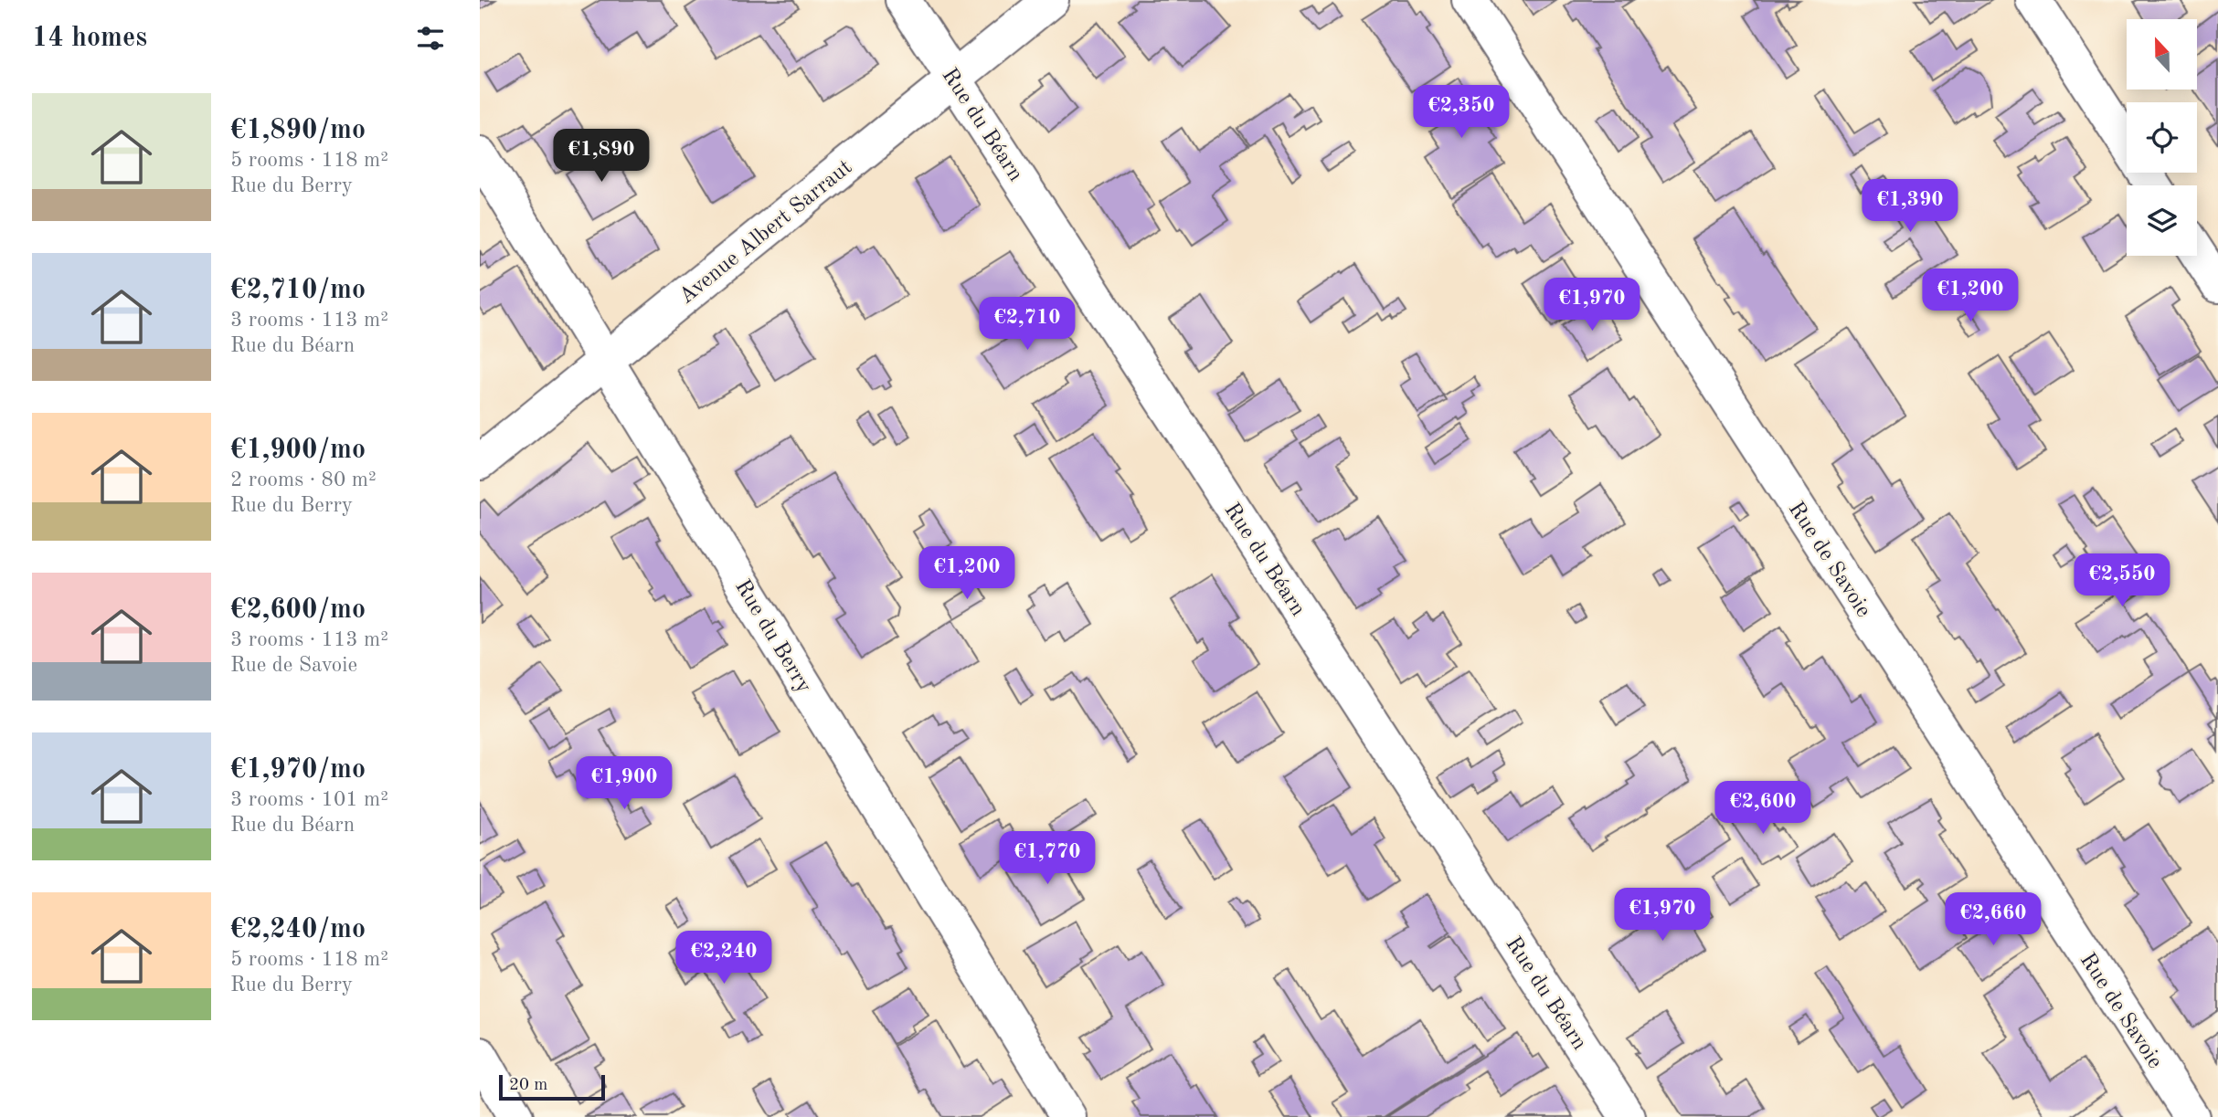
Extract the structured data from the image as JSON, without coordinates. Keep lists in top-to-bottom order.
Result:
{
  "streets": {
    "street": [
      "Rue du Béarn",
      "Avenue Albert Sarraut",
      "Rue de Savoie",
      "Rue du Berry"
    ]
  },
  "crossings": [
    ["Rue du Béarn", "Avenue Albert Sarraut"],
    ["Avenue Albert Sarraut", "Rue du Berry"]
  ],
  "scale_bar": "20 m",
  "north": "top",
  "page": {
    "heading": "14 homes",
    "list": [
      {
        "name": "€1,890/mo",
        "note": "5 rooms · 118 m² · Rue du Berry"
      },
      {
        "name": "€2,710/mo",
        "note": "3 rooms · 113 m² · Rue du Béarn"
      },
      {
        "name": "€1,900/mo",
        "note": "2 rooms · 80 m² · Rue du Berry"
      },
      {
        "name": "€2,600/mo",
        "note": "3 rooms · 113 m² · Rue de Savoie"
      },
      {
        "name": "€1,970/mo",
        "note": "3 rooms · 101 m² · Rue du Béarn"
      },
      {
        "name": "€2,240/mo",
        "note": "5 rooms · 118 m² · Rue du Berry"
      }
    ],
    "price": [
      "€2,350",
      "€1,890",
      "€1,390",
      "€1,200",
      "€1,970",
      "€2,710",
      "€1,200",
      "€2,550",
      "€1,900",
      "€2,600",
      "€1,770",
      "€1,970",
      "€2,660",
      "€2,240"
    ],
    "scale": "20 m"
  }
}
